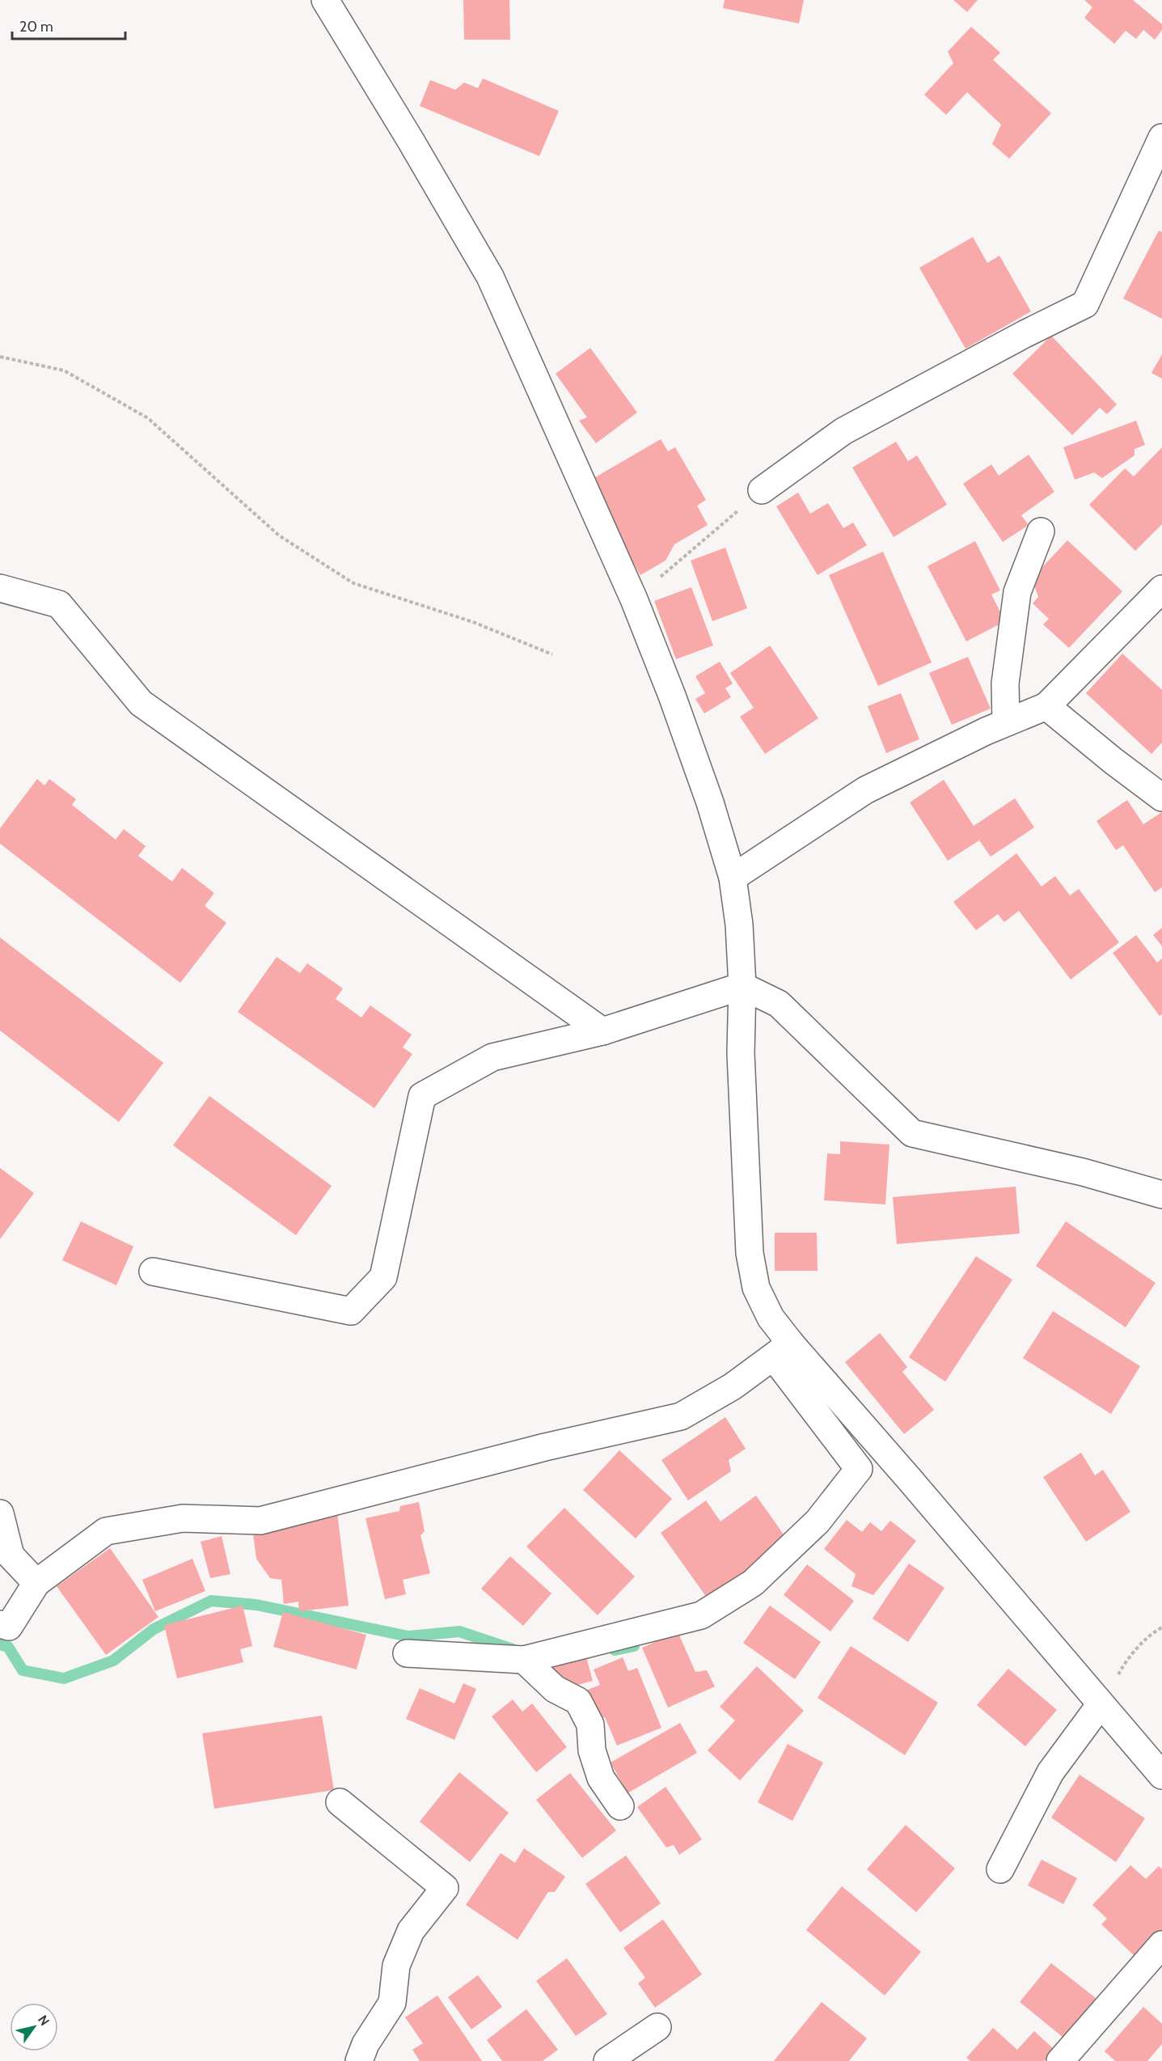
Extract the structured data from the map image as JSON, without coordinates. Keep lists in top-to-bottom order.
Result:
{
  "scale_bar": "20 m",
  "north": "top right"
}
